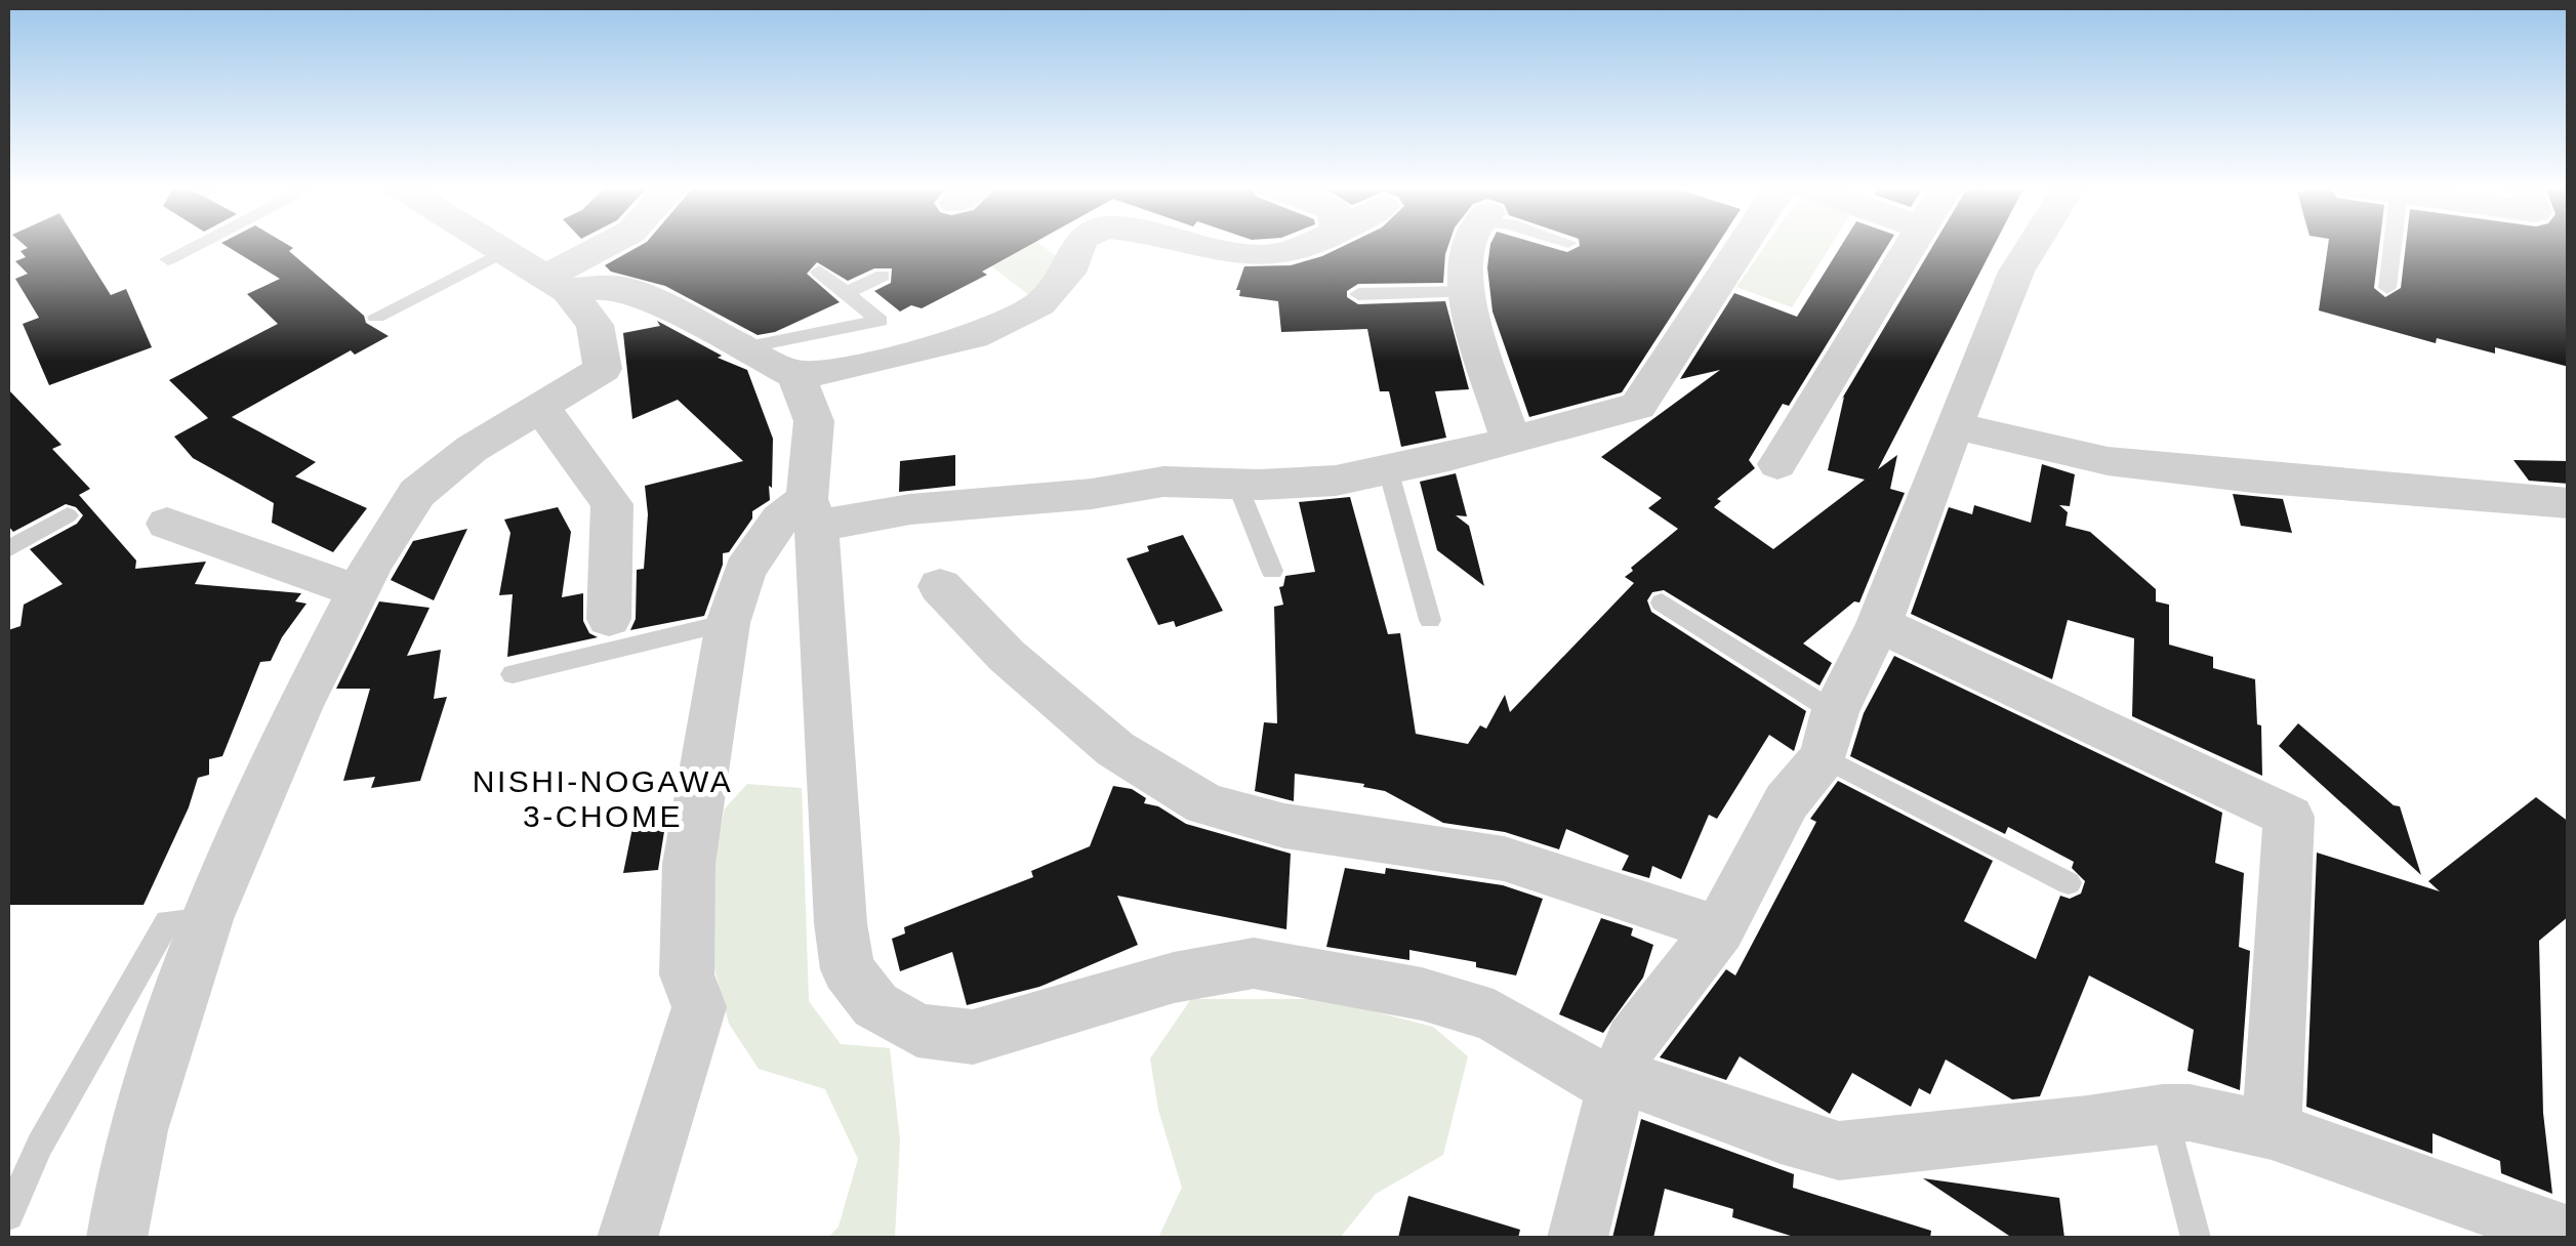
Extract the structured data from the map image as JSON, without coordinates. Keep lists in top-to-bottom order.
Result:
{
  "districts": ["NISHI-NOGAWA 3-CHOME"]
}
